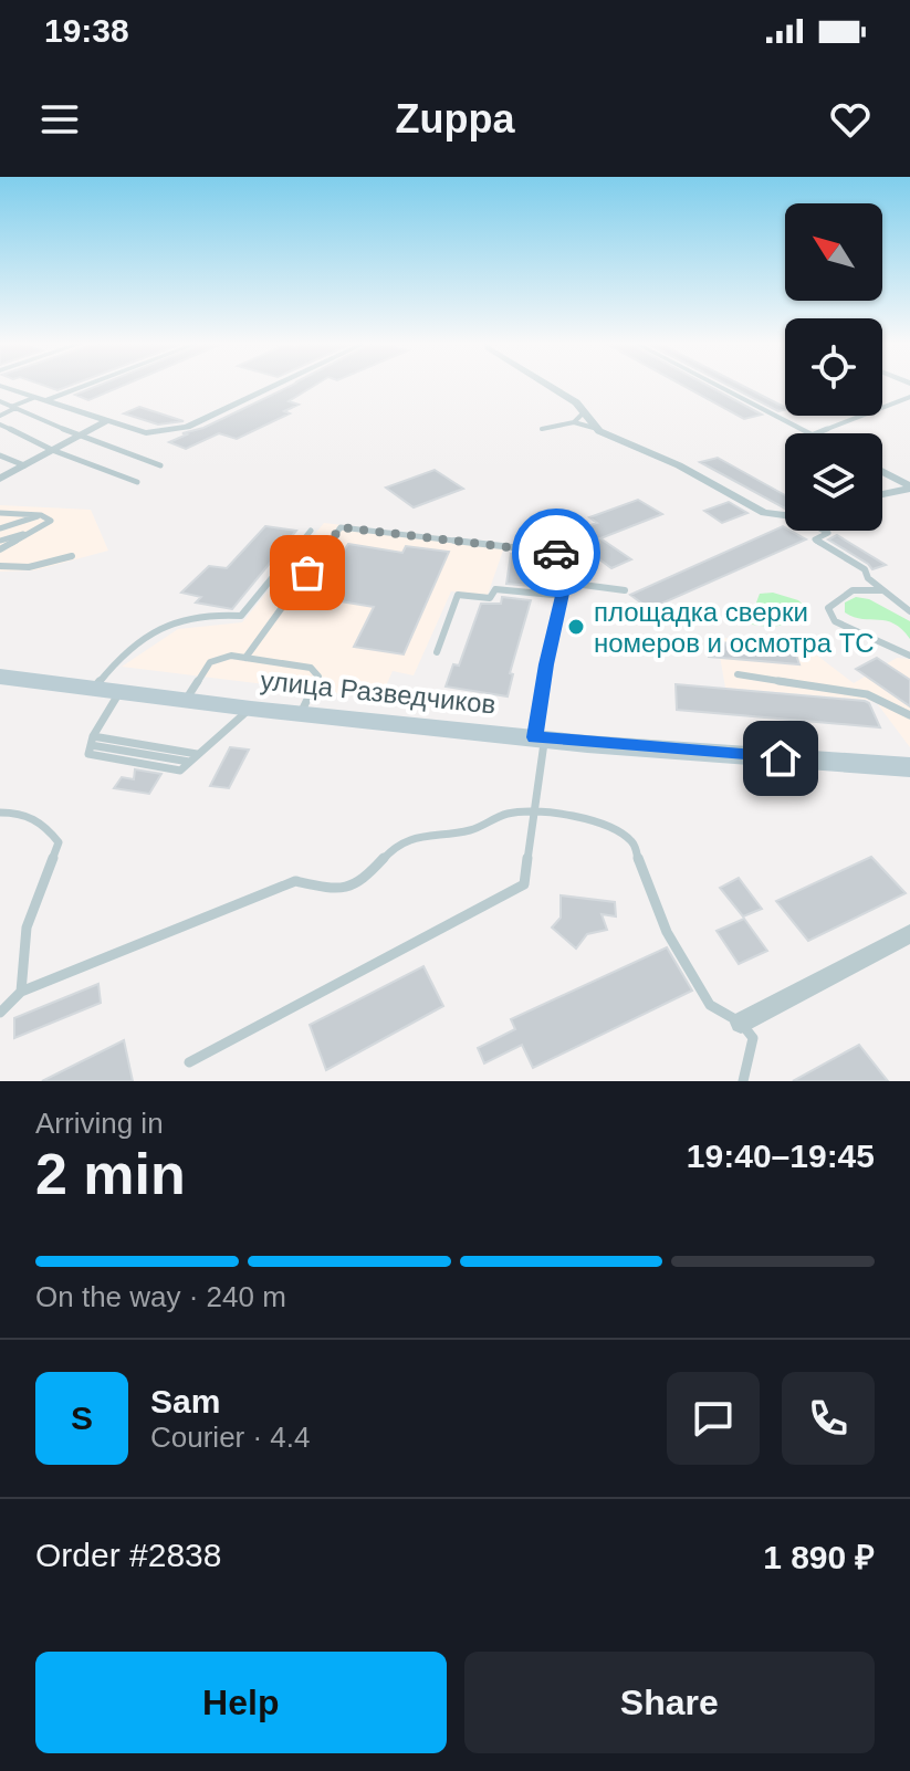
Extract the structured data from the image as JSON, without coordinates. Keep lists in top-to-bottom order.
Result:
{
  "streets": {
    "main road": ["улица Разведчиков"]
  },
  "places": ["площадка сверки номеров и осмотра ТС"],
  "north": "top left",
  "page": {
    "status": "19:38",
    "header": "Zuppa",
    "heading": ["2 min", "Arriving in", "19:40–19:45"],
    "panel": [
      "Sam",
      "Courier · 4.4",
      "Order #2838",
      "1 890 ₽"
    ],
    "bar": "On the way · 240 m",
    "round": "S",
    "buttons": ["Help", "Share"]
  }
}
